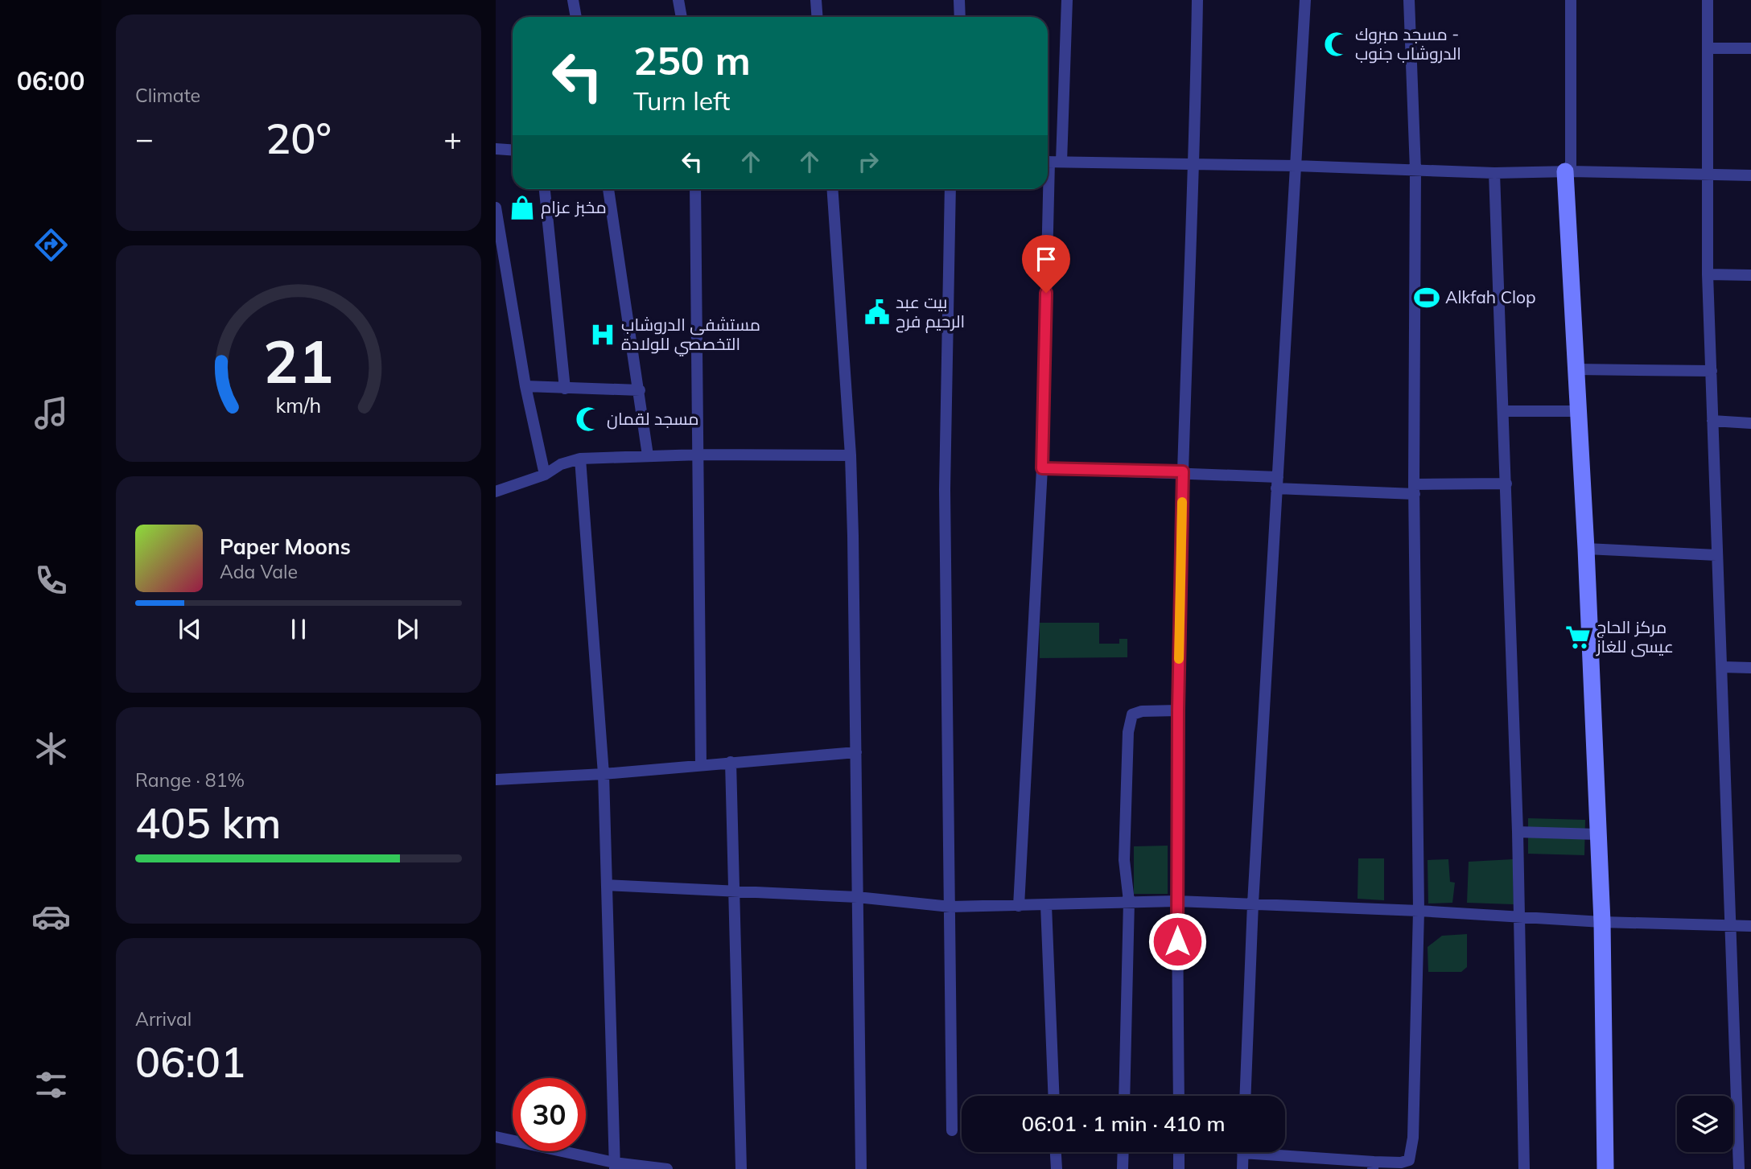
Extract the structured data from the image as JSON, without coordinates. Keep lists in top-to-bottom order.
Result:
{
  "places": {
    "mosque": ["مسجد مبروك - الدروشاب جنوب", "مسجد لقمان"],
    "shop": ["مخبز عزام"],
    "sports": ["Alkfah Clop"],
    "public building": ["بيت عبد الرحيم فرح"],
    "hospital": ["مستشفى الدروشاب التخصصي للولادة"],
    "supermarket": ["مركز الحاج عيسى للغاز"]
  },
  "page": {
    "tabs": "06:00",
    "tile": [
      "Climate",
      ["Range · 81%", "405 km"],
      ["Arrival", "06:01"]
    ],
    "turn": ["250 m", "Turn left"],
    "heat": ["−", "20°", "+"],
    "song": ["Paper Moons", "Ada Vale"],
    "limit": "30",
    "trip": "06:01 · 1 min · 410 m",
    "gauge": ["21", "km/h"]
  }
}
